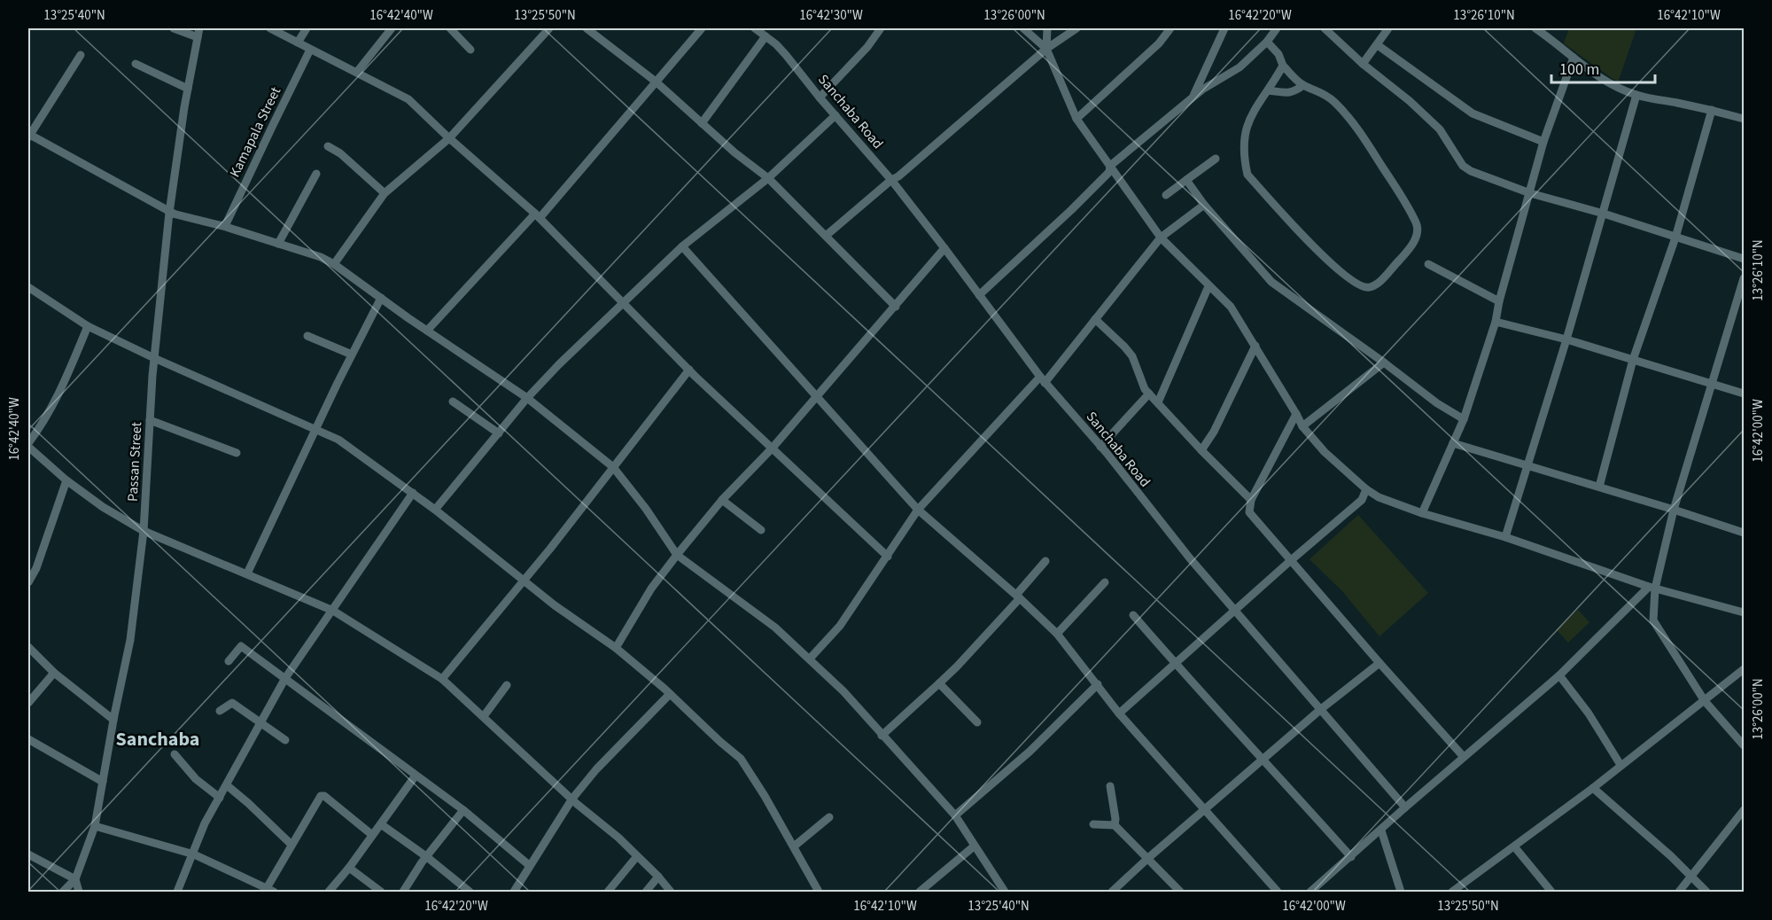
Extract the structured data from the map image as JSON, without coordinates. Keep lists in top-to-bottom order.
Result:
{
  "streets": {
    "street": ["Sanchaba Road", "Kamapala Street", "Passan Street"]
  },
  "districts": ["Sanchaba"],
  "scale_bar": "100 m",
  "coordinates": [
    "13°25'40\"N",
    "16°42'40\"W",
    "13°25'50\"N",
    "16°42'30\"W",
    "13°26'00\"N",
    "16°42'20\"W",
    "13°26'10\"N",
    "16°42'10\"W",
    "16°42'00\"W"
  ]
}
